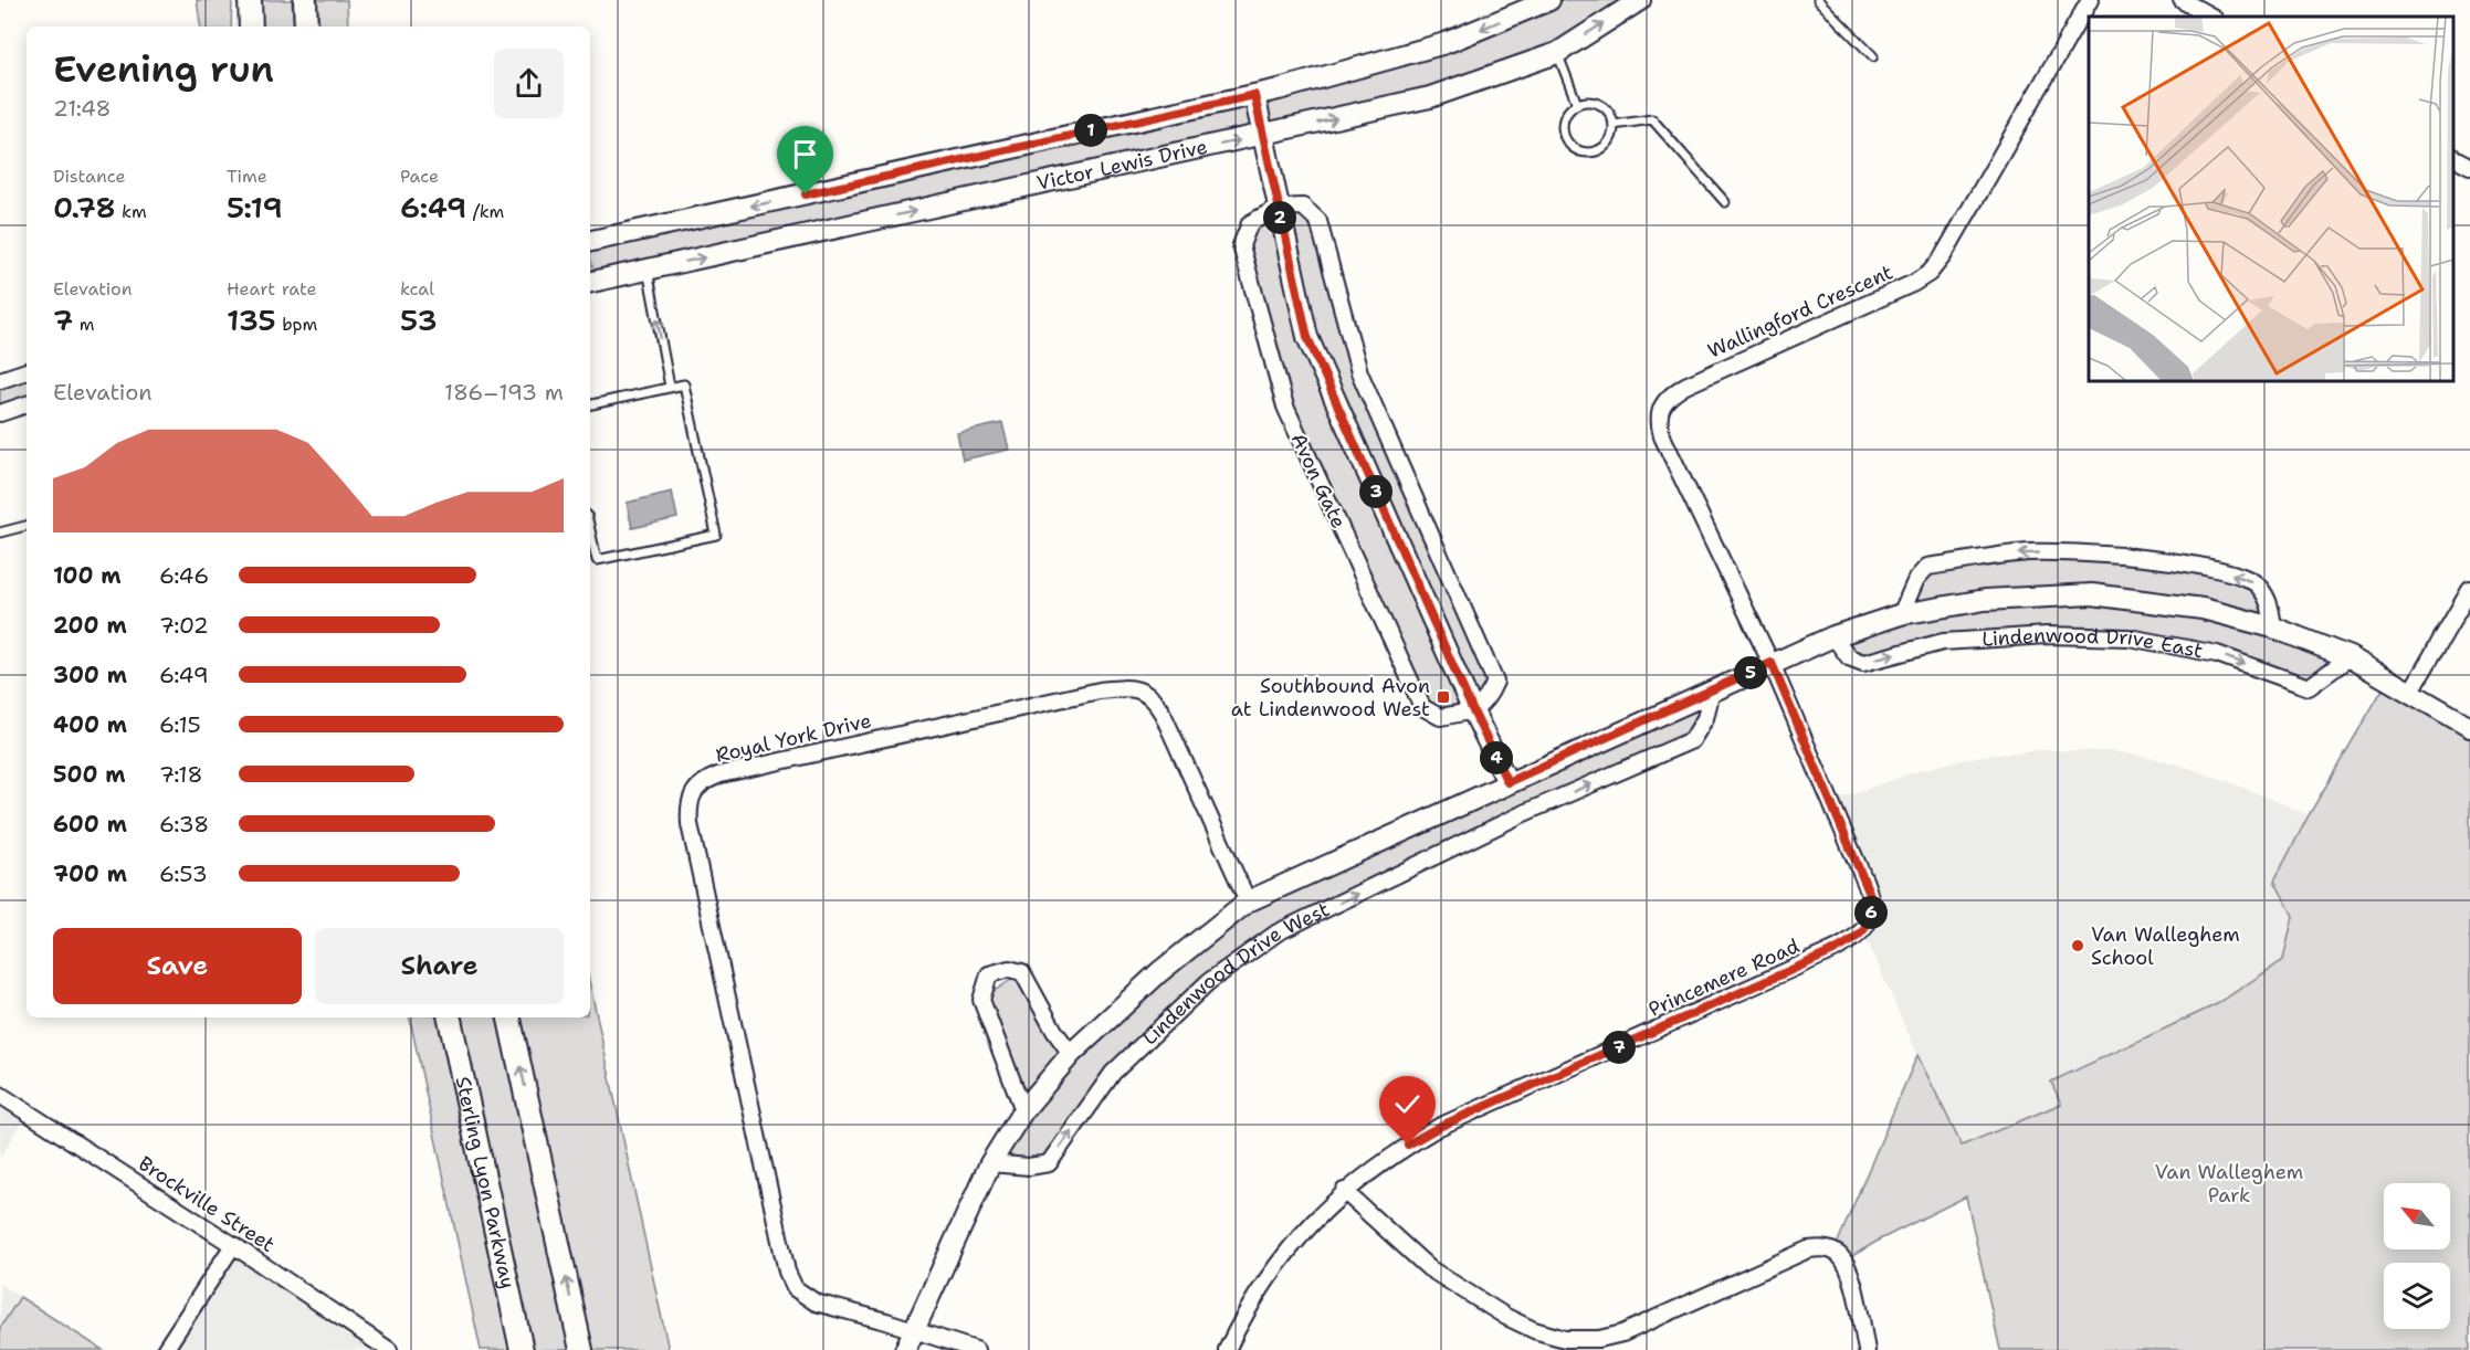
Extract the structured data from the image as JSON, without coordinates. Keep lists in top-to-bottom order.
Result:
{
  "streets": {
    "main road": ["Sterling Lyon Parkway"],
    "street": [
      "Victor Lewis Drive",
      "Wallingford Crescent",
      "Avon Gate",
      "Lindenwood Drive East",
      "Royal York Drive",
      "Lindenwood Drive West",
      "Princemere Road",
      "Brockville Street"
    ]
  },
  "crossings": [
    ["Wallingford Crescent", "Lindenwood Drive East"],
    ["Wallingford Crescent", "Princemere Road"],
    ["Lindenwood Drive East", "Lindenwood Drive West"],
    ["Lindenwood Drive East", "Princemere Road"],
    ["Royal York Drive", "Lindenwood Drive West"]
  ],
  "parks": ["Van Walleghem Park"],
  "places": {
    "transit": ["Southbound Avon at Lindenwood West"],
    "other": ["Van Walleghem School"]
  },
  "north": "top left",
  "page": {
    "heading": ["Evening run", "21:48"],
    "pins": [
      "1",
      "2",
      "3",
      "5",
      "4",
      "6",
      "7"
    ],
    "stats": [
      ["Distance", "0.78 km"],
      ["Time", "5:19"],
      ["Pace", "6:49 /km"],
      ["Elevation", "7 m"],
      ["Heart rate", "135 bpm"],
      ["kcal", "53"]
    ],
    "chart": ["Elevation", "186–193 m"],
    "list": [
      {
        "name": "100 m",
        "note": "6:46"
      },
      {
        "name": "200 m",
        "note": "7:02"
      },
      {
        "name": "300 m",
        "note": "6:49"
      },
      {
        "name": "400 m",
        "note": "6:15"
      },
      {
        "name": "500 m",
        "note": "7:18"
      },
      {
        "name": "600 m",
        "note": "6:38"
      },
      {
        "name": "700 m",
        "note": "6:53"
      }
    ],
    "buttons": ["Save", "Share"]
  }
}
